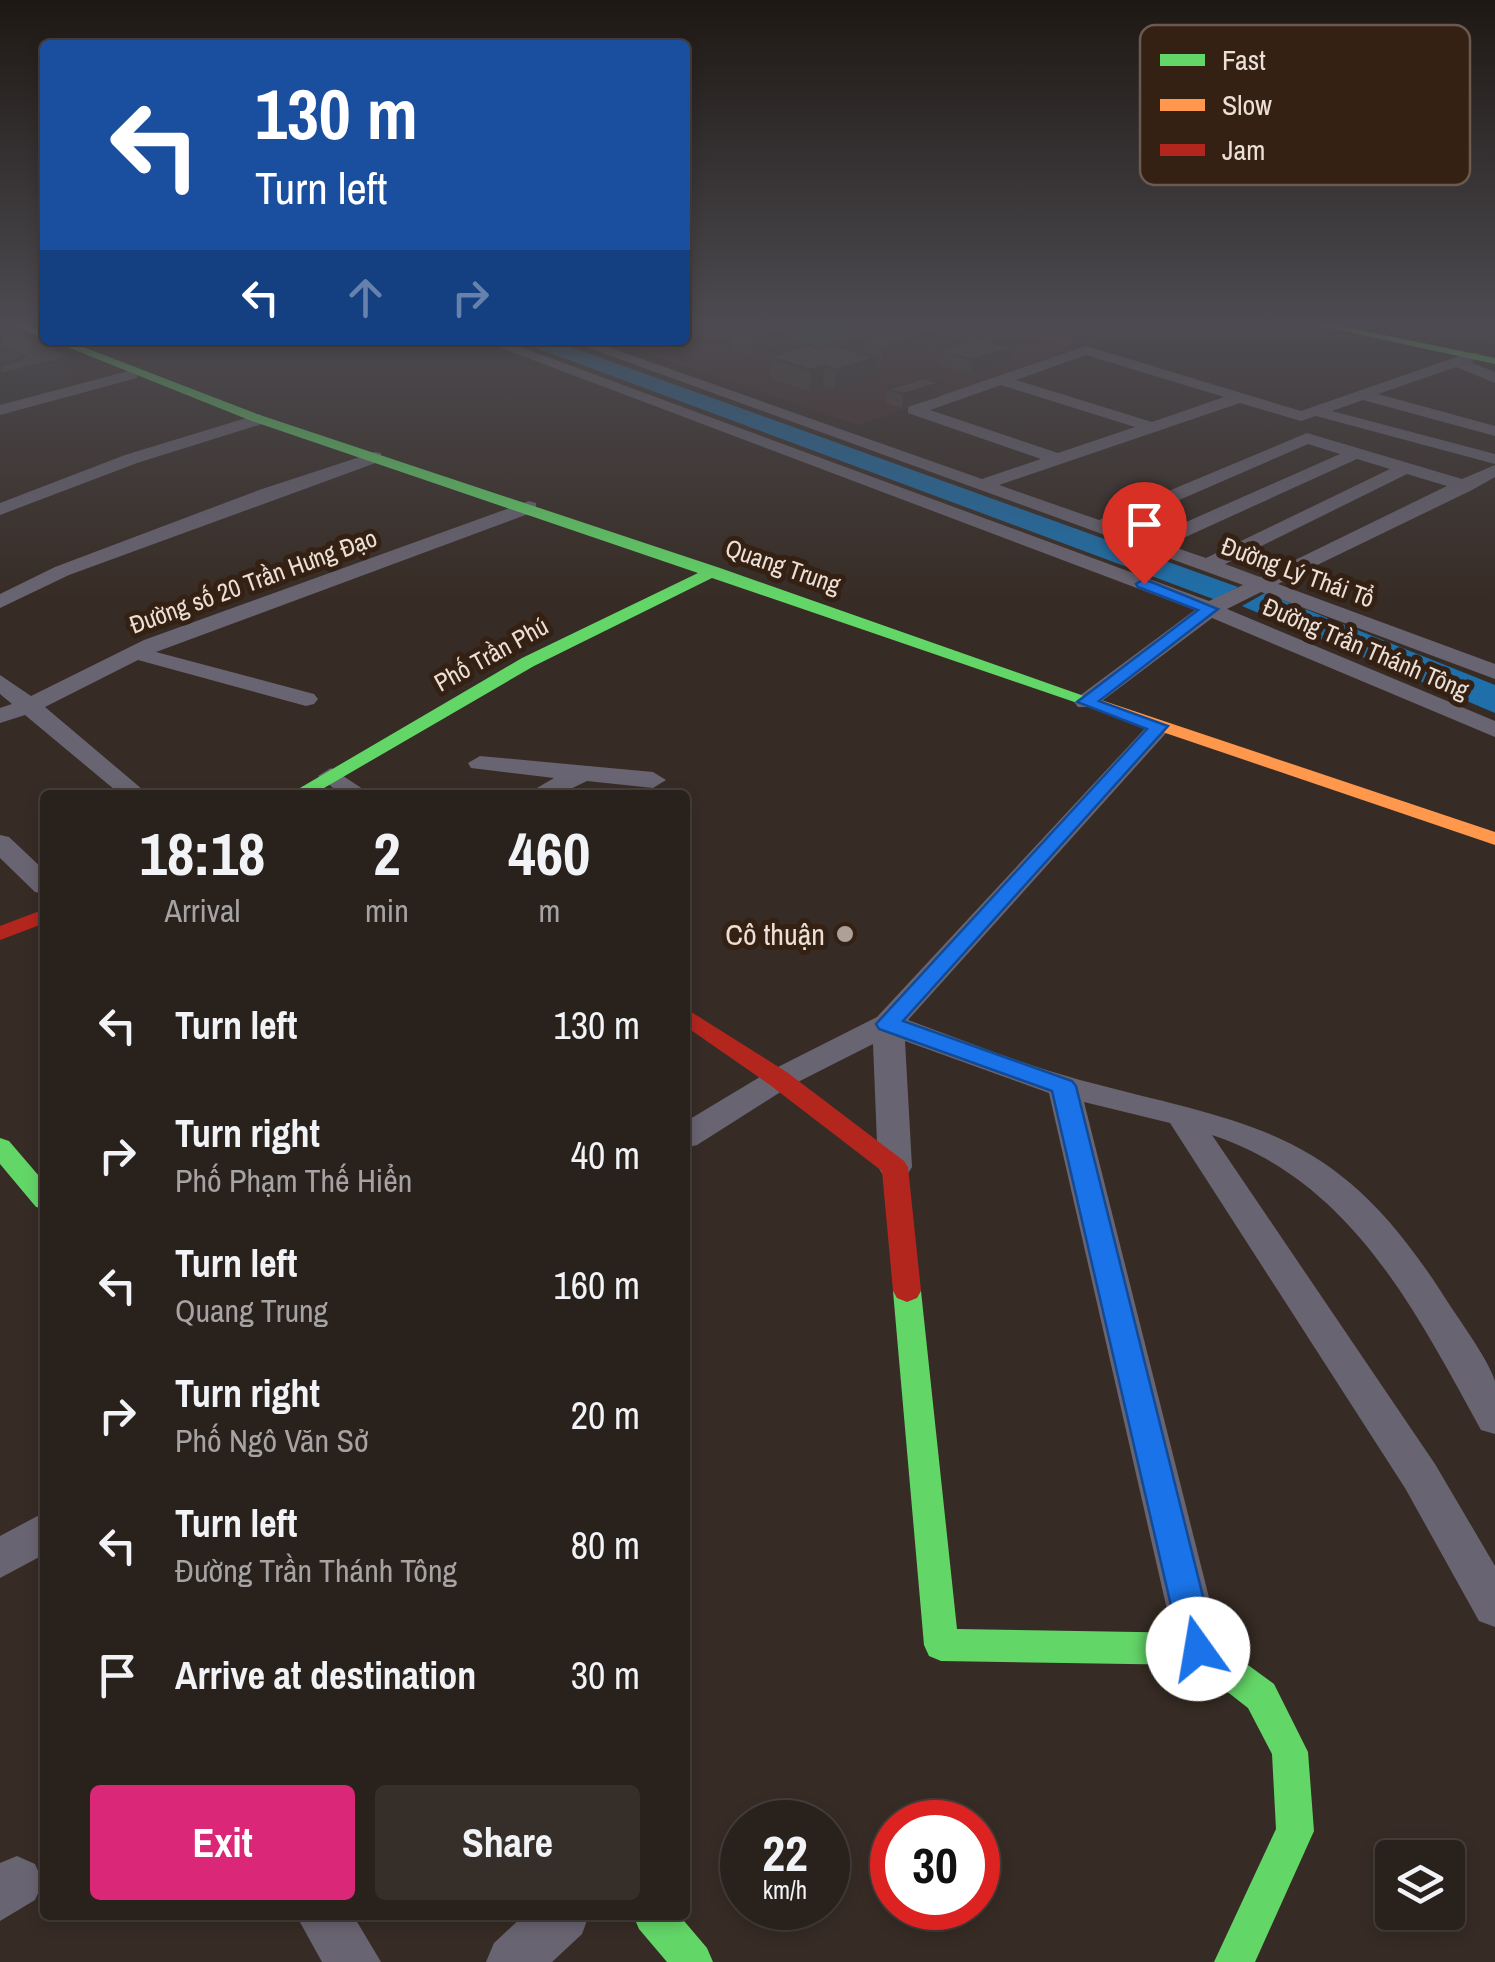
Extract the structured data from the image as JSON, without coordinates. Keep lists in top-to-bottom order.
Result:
{
  "streets": {
    "main road": ["Quang Trung", "Phố Trần Phú"],
    "street": ["Đường Lý Thái Tổ", "Đường số 20 Trần Hưng Đạo", "Đường Trần Thánh Tông"]
  },
  "crossings": [
    ["Quang Trung", "Đường số 20 Trần Hưng Đạo"],
    ["Quang Trung", "Phố Trần Phú"]
  ],
  "places": ["Cô thuận"],
  "legend": ["Fast", "Slow", "Jam"],
  "page": {
    "turn": ["130 m", "Turn left"],
    "eta": [
      "18:18",
      "Arrival",
      "2",
      "min",
      "460",
      "m"
    ],
    "list": [
      {
        "name": "Turn left",
        "value": "130 m"
      },
      {
        "name": "Turn right",
        "note": "Phố Phạm Thế Hiển",
        "value": "40 m"
      },
      {
        "name": "Turn left",
        "note": "Quang Trung",
        "value": "160 m"
      },
      {
        "name": "Turn right",
        "note": "Phố Ngô Văn Sở",
        "value": "20 m"
      },
      {
        "name": "Turn left",
        "note": "Đường Trần Thánh Tông",
        "value": "80 m"
      },
      {
        "name": "Arrive at destination",
        "value": "30 m"
      }
    ],
    "buttons": ["Exit", "Share"],
    "speed": "22 km/h",
    "limit": "30"
  }
}
